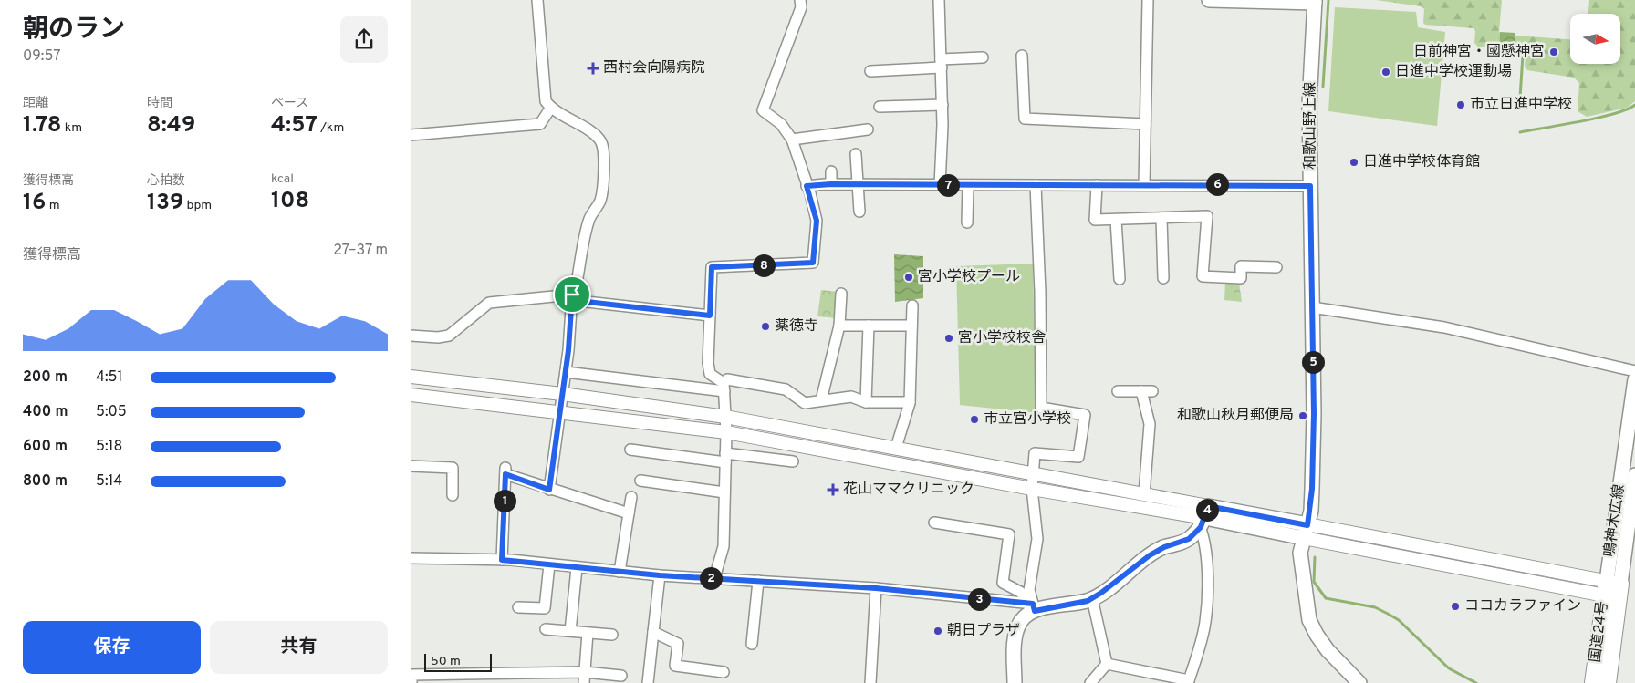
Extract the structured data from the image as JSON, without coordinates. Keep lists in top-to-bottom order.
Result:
{
  "streets": {
    "highway": ["国道24号"],
    "main road": ["和歌山野上線", "鳴神木広線"]
  },
  "crossings": [
    ["鳴神木広線", "国道24号"]
  ],
  "places": {
    "other": [
      "日前神宮・國懸神宮",
      "日進中学校運動場",
      "市立日進中学校",
      "日進中学校体育館",
      "宮小学校プール",
      "薬徳寺",
      "宮小学校校舎",
      "和歌山秋月郵便局",
      "市立宮小学校",
      "ココカラファイン",
      "朝日プラザ"
    ],
    "health": ["西村会向陽病院", "花山ママクリニック"]
  },
  "scale_bar": "50 m",
  "north": "right",
  "page": {
    "heading": ["朝のラン", "09:57"],
    "stats": [
      ["距離", "1.78 km"],
      ["時間", "8:49"],
      ["ペース", "4:57 /km"],
      ["獲得標高", "16 m"],
      ["心拍数", "139 bpm"],
      ["kcal", "108"]
    ],
    "pins": [
      "6",
      "7",
      "8",
      "5",
      "1",
      "4",
      "2",
      "3"
    ],
    "chart": ["獲得標高", "27–37 m"],
    "list": [
      {
        "name": "200 m",
        "note": "4:51"
      },
      {
        "name": "400 m",
        "note": "5:05"
      },
      {
        "name": "600 m",
        "note": "5:18"
      },
      {
        "name": "800 m",
        "note": "5:14"
      }
    ],
    "buttons": ["保存", "共有"],
    "scale": "50 m"
  }
}
